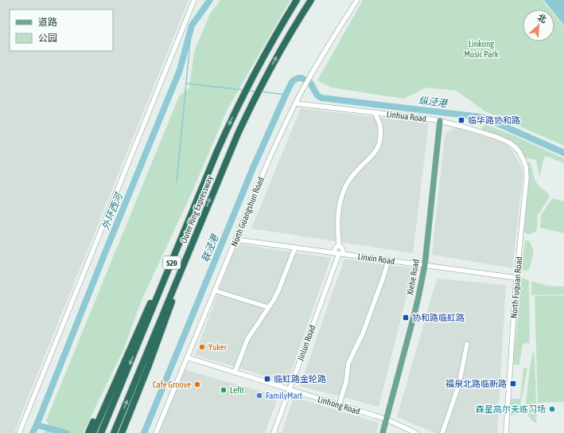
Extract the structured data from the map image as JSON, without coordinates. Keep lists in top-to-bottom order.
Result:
{
  "streets": {
    "highway": ["Outer Ring Expressway", "S20"],
    "main road": ["Xiehe Road"],
    "street": [
      "Linhua Road",
      "North Guangshun Road",
      "Linxin Road",
      "North Fuquan Road",
      "Jinlun Road",
      "Linhong Road"
    ]
  },
  "crossings": [
    ["Linhua Road", "North Guangshun Road"],
    ["Linhua Road", "Xiehe Road"],
    ["Linhua Road", "North Fuquan Road"],
    ["North Guangshun Road", "Linxin Road"],
    ["North Guangshun Road", "Linhong Road"],
    ["Linxin Road", "Xiehe Road"],
    ["Linxin Road", "North Fuquan Road"],
    ["Linxin Road", "Jinlun Road"],
    ["Xiehe Road", "Linhong Road"],
    ["Jinlun Road", "Linhong Road"]
  ],
  "water": ["纵泾港", "外环西河", "联泾港"],
  "parks": ["Linkong Music Park"],
  "places": {
    "transit": [
      "临华路协和路",
      "协和路临虹路",
      "临虹路金轮路",
      "福泉北路临新路"
    ],
    "other": [
      "Yuker",
      "Cafe Groove",
      "Lefit",
      "FamilyMart",
      "森星高尔夫练习场"
    ]
  },
  "legend": ["道路", "公园"],
  "north": "top right"
}
